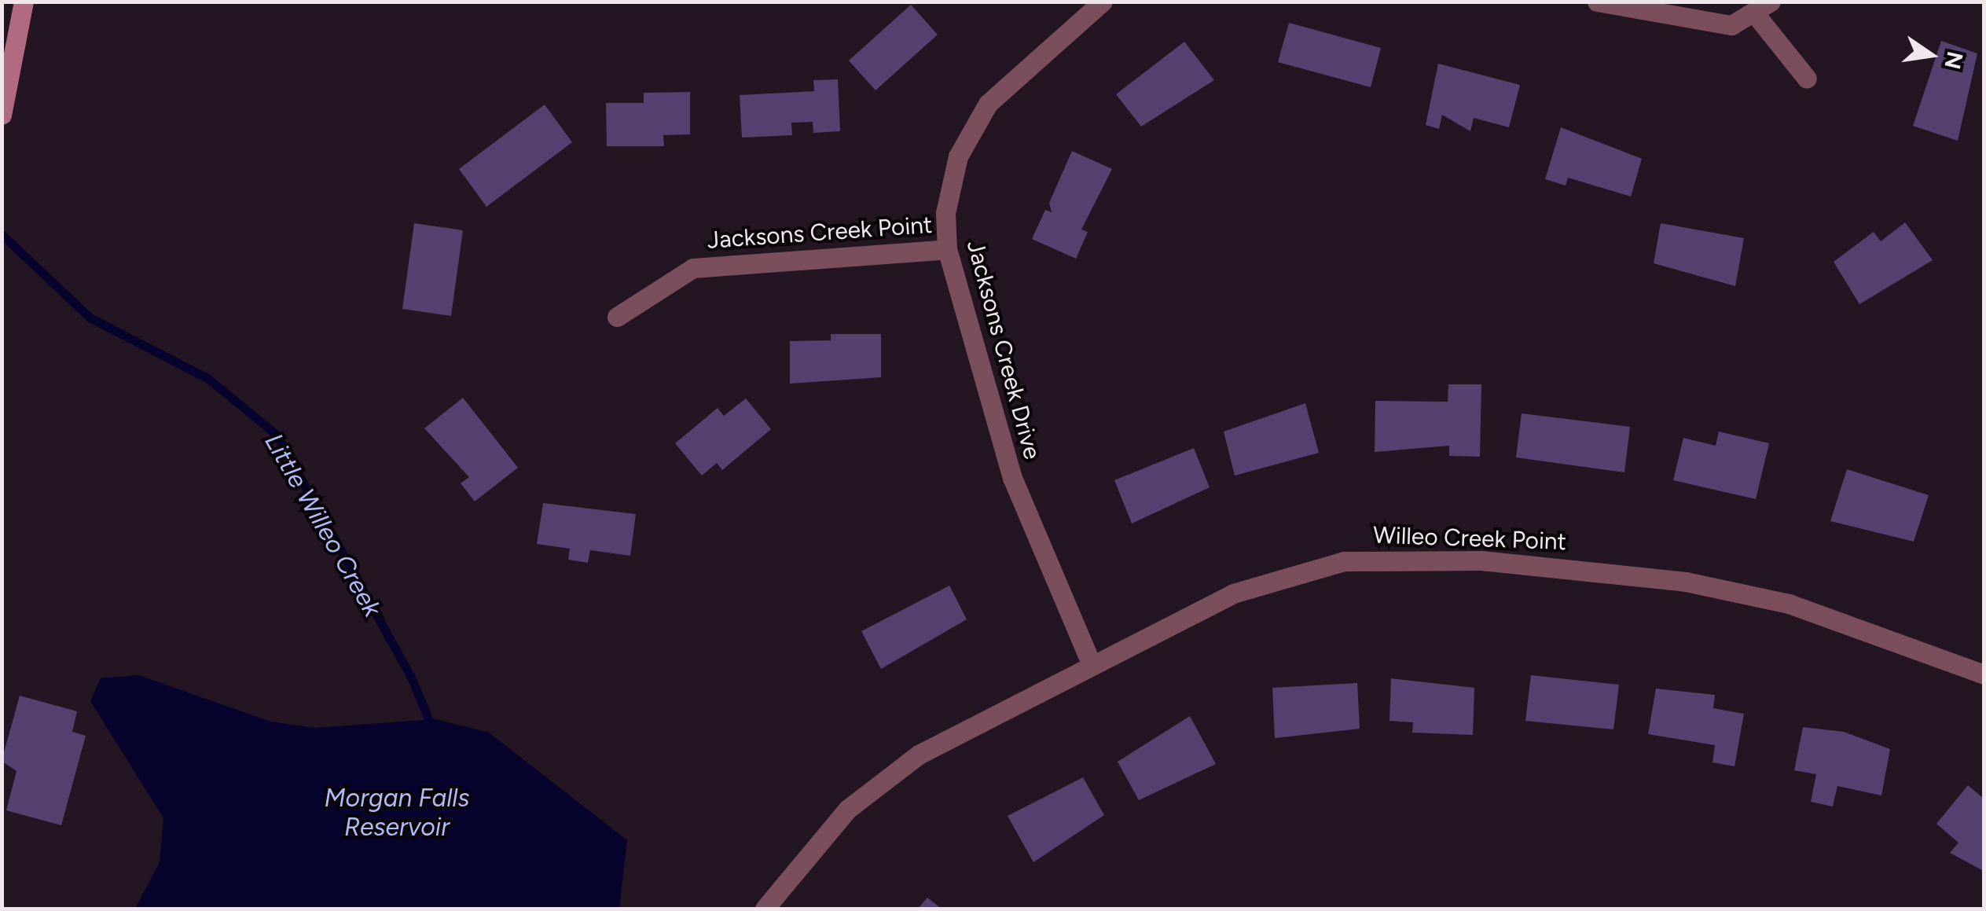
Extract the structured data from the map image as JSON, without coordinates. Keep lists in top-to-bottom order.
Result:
{
  "streets": {
    "street": ["Jacksons Creek Point", "Jacksons Creek Drive", "Willeo Creek Point"]
  },
  "crossings": [
    ["Jacksons Creek Point", "Jacksons Creek Drive"],
    ["Jacksons Creek Drive", "Willeo Creek Point"]
  ],
  "water": ["Little Willeo Creek", "Morgan Falls Reservoir"],
  "north": "right"
}
